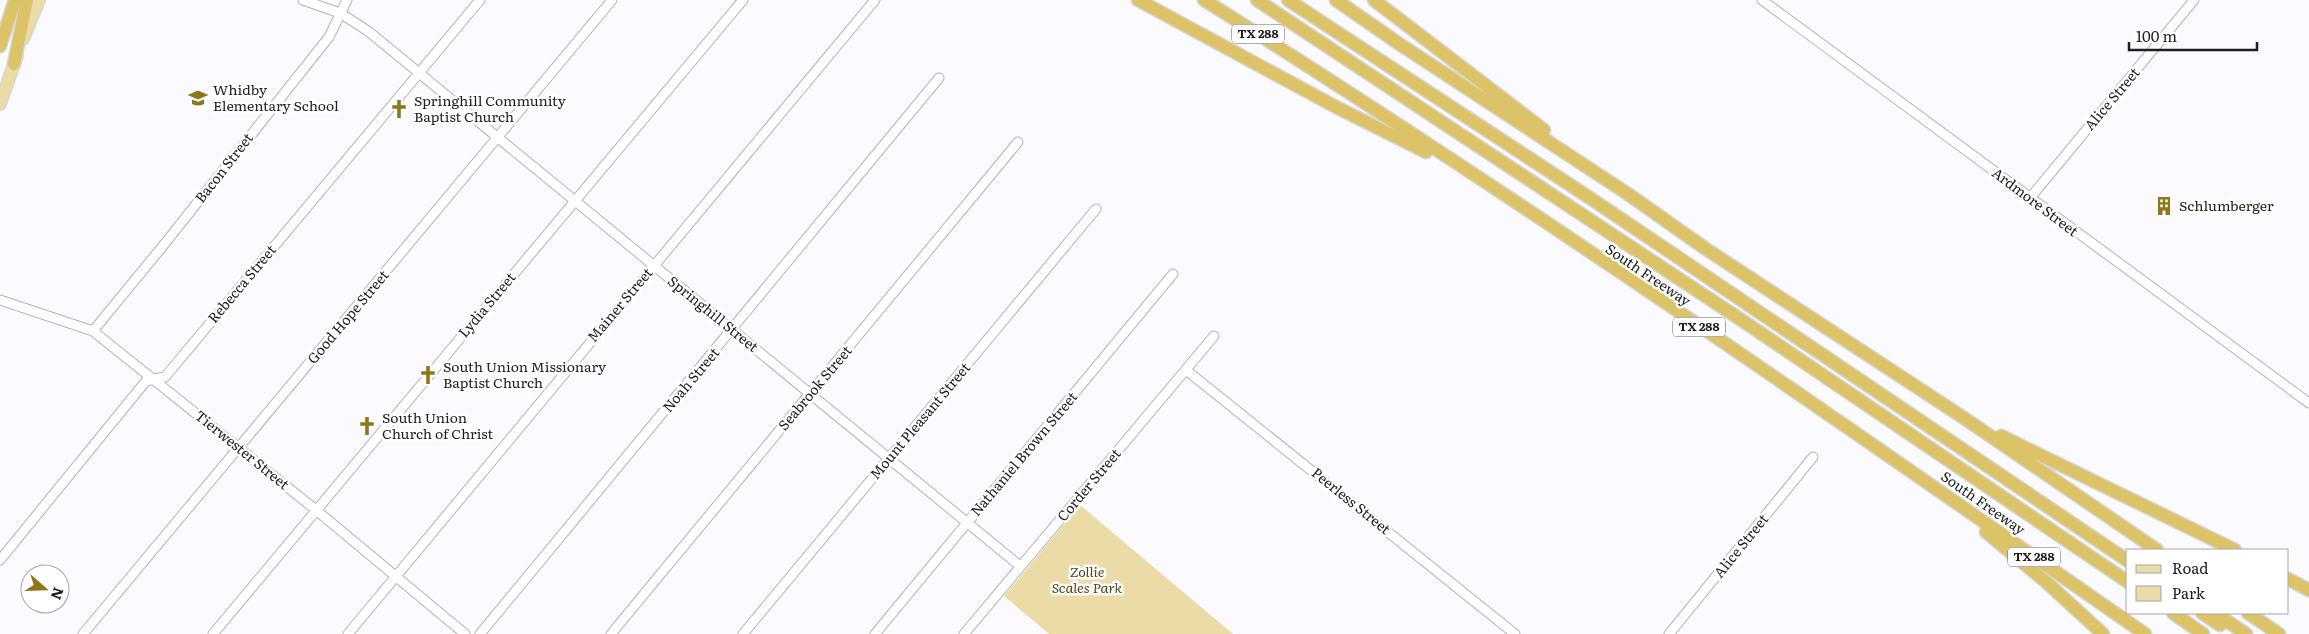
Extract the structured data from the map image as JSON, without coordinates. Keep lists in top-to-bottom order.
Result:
{
  "streets": {
    "highway": ["TX 288", "South Freeway"],
    "street": [
      "Alice Street",
      "Bacon Street",
      "Ardmore Street",
      "Rebecca Street",
      "Lydia Street",
      "Mainer Street",
      "Springhill Street",
      "Good Hope Street",
      "Noah Street",
      "Seabrook Street",
      "Mount Pleasant Street",
      "Tierwester Street",
      "Nathaniel Brown Street",
      "Corder Street",
      "Peerless Street"
    ]
  },
  "crossings": [
    ["Alice Street", "Ardmore Street"],
    ["Bacon Street", "Springhill Street"],
    ["Bacon Street", "Tierwester Street"],
    ["Rebecca Street", "Springhill Street"],
    ["Rebecca Street", "Tierwester Street"],
    ["Lydia Street", "Springhill Street"],
    ["Lydia Street", "Tierwester Street"],
    ["Mainer Street", "Springhill Street"],
    ["Mainer Street", "Tierwester Street"],
    ["Springhill Street", "Good Hope Street"],
    ["Springhill Street", "Noah Street"],
    ["Springhill Street", "Seabrook Street"],
    ["Springhill Street", "Mount Pleasant Street"],
    ["Springhill Street", "Nathaniel Brown Street"],
    ["Springhill Street", "Corder Street"],
    ["Good Hope Street", "Tierwester Street"],
    ["Corder Street", "Peerless Street"]
  ],
  "parks": ["Zollie Scales Park"],
  "places": {
    "school or university": ["Whidby Elementary School"],
    "church": ["Springhill Community Baptist Church", "South Union Missionary Baptist Church", "South Union Church of Christ"],
    "building": ["Schlumberger"]
  },
  "legend": ["Road", "Park"],
  "scale_bar": "100 m",
  "north": "right"
}
